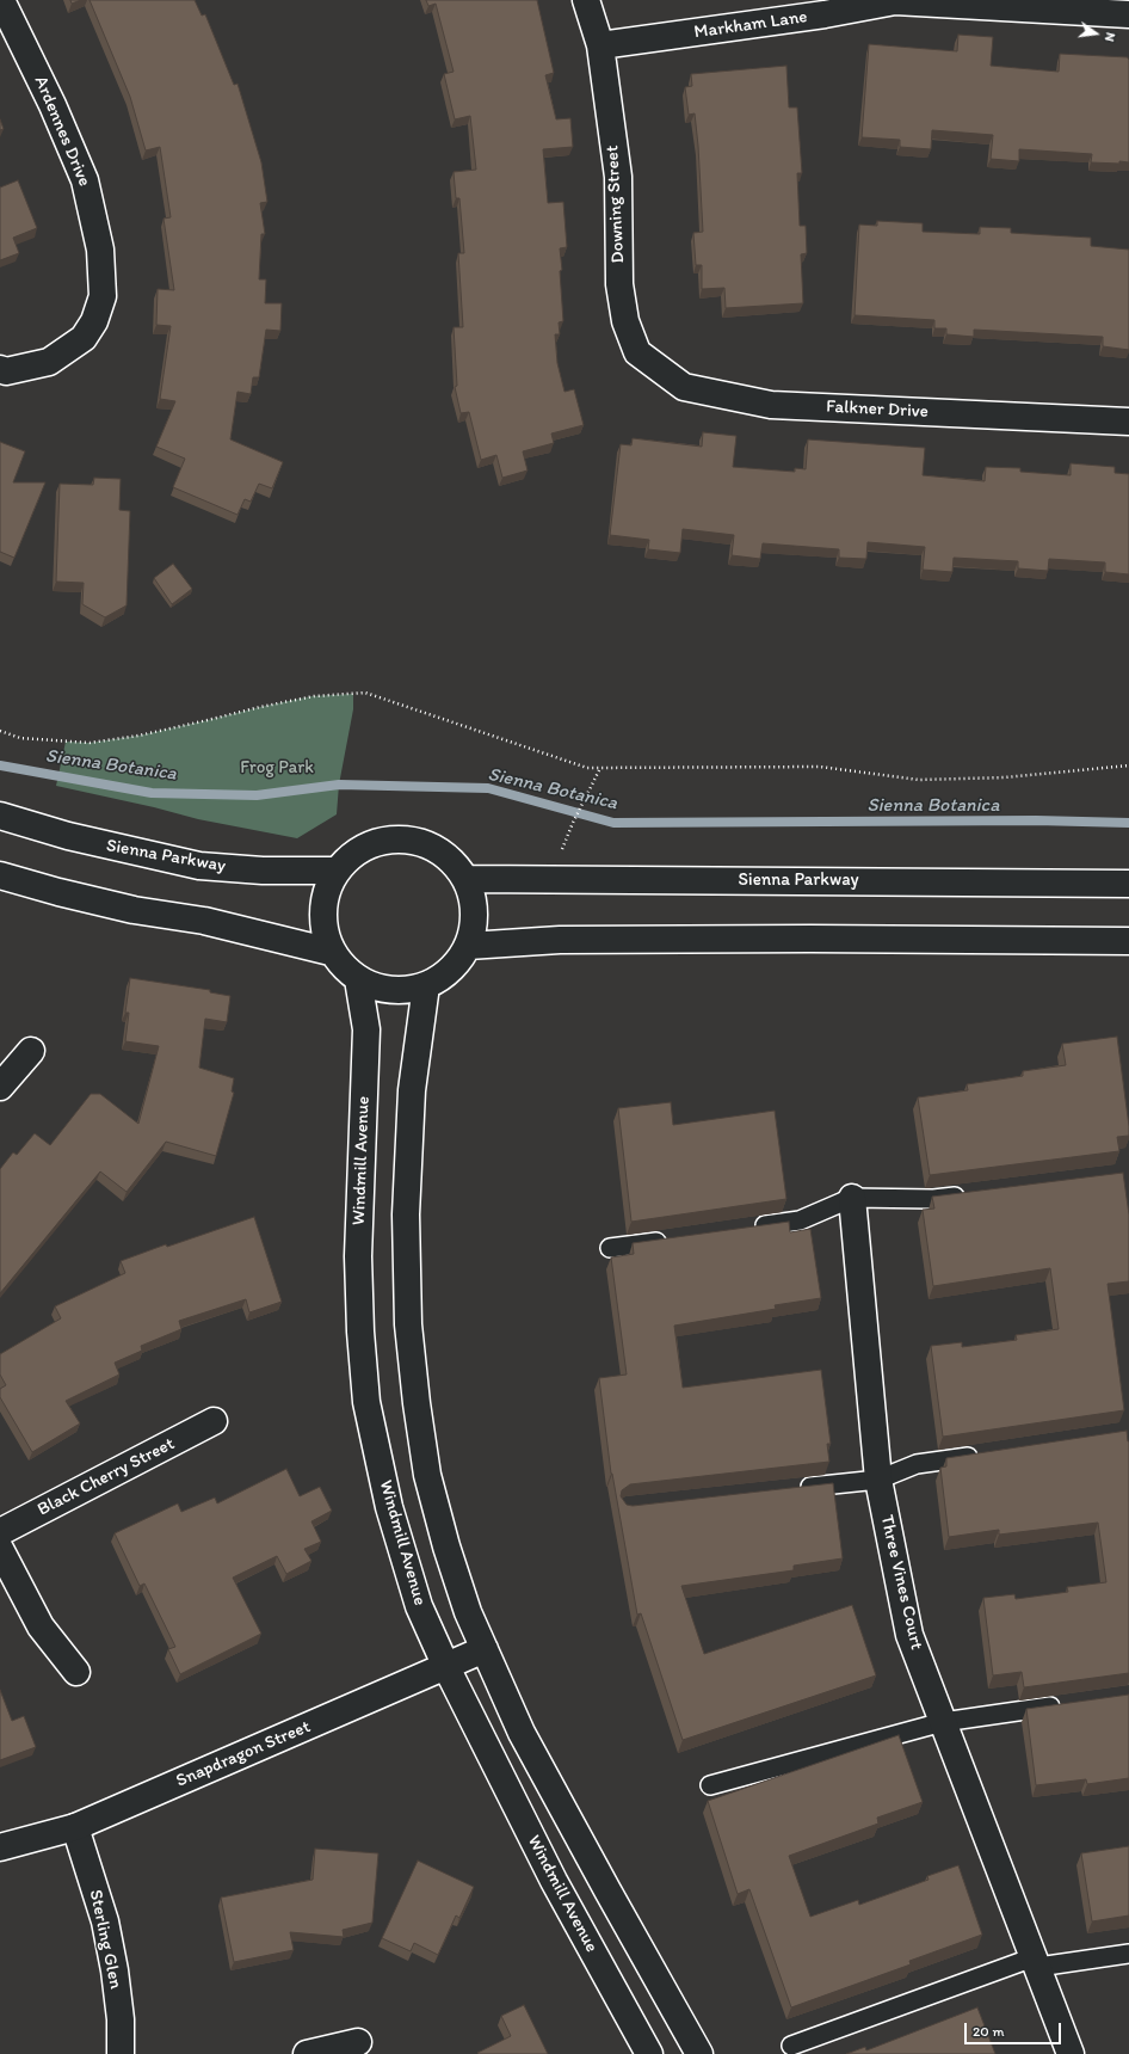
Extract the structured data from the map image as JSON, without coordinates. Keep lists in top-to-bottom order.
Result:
{
  "streets": {
    "street": [
      "Markham Lane",
      "Ardennes Drive",
      "Downing Street",
      "Falkner Drive",
      "Sienna Parkway",
      "Windmill Avenue",
      "Black Cherry Street",
      "Three Vines Court",
      "Snapdragon Street",
      "Sterling Glen"
    ]
  },
  "crossings": [
    ["Markham Lane", "Downing Street"],
    ["Downing Street", "Falkner Drive"],
    ["Sienna Parkway", "Windmill Avenue"],
    ["Windmill Avenue", "Snapdragon Street"],
    ["Snapdragon Street", "Sterling Glen"]
  ],
  "water": ["Sienna Botanica"],
  "parks": ["Frog Park"],
  "scale_bar": "20 m",
  "north": "right"
}
